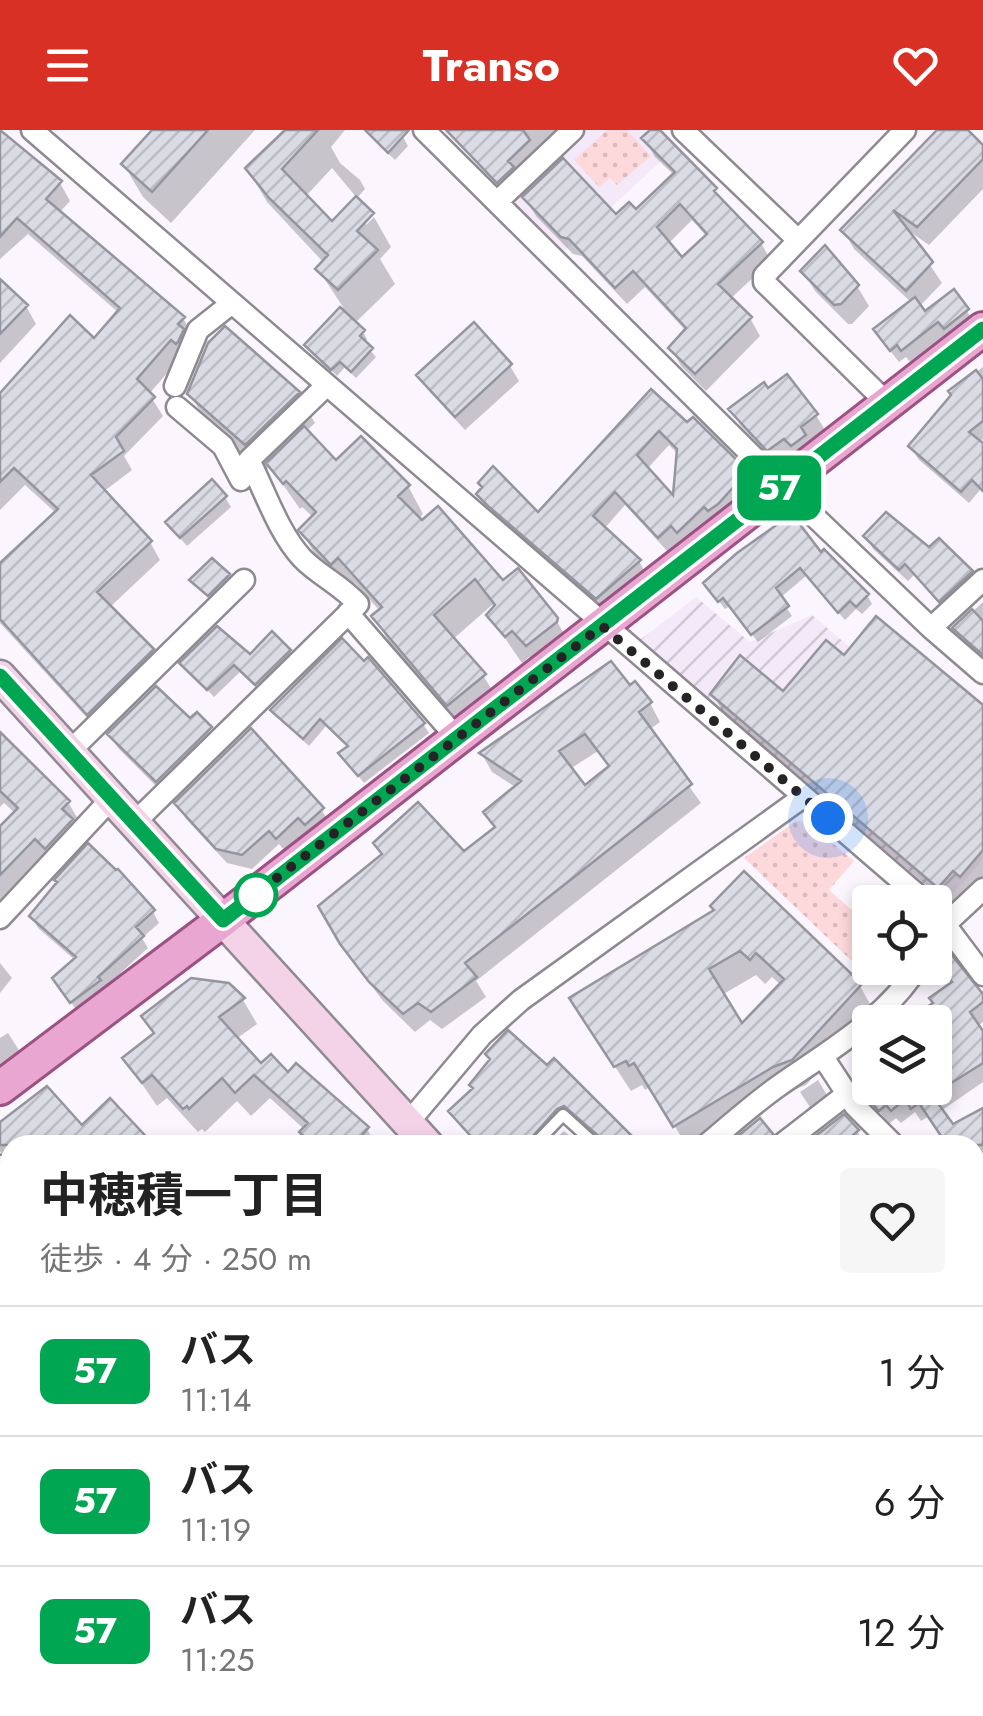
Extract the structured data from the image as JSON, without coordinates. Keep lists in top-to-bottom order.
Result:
{
  "lines": ["bus line 57"],
  "page": {
    "header": "Transo",
    "on_map": "57",
    "heading": ["中穂積一丁目", "徒歩 · 4 分 · 250 m"],
    "list": [
      {
        "mark": "57",
        "name": "バス",
        "note": "11:14",
        "value": "1 分"
      },
      {
        "mark": "57",
        "name": "バス",
        "note": "11:19",
        "value": "6 分"
      },
      {
        "mark": "57",
        "name": "バス",
        "note": "11:25",
        "value": "12 分"
      }
    ]
  }
}
